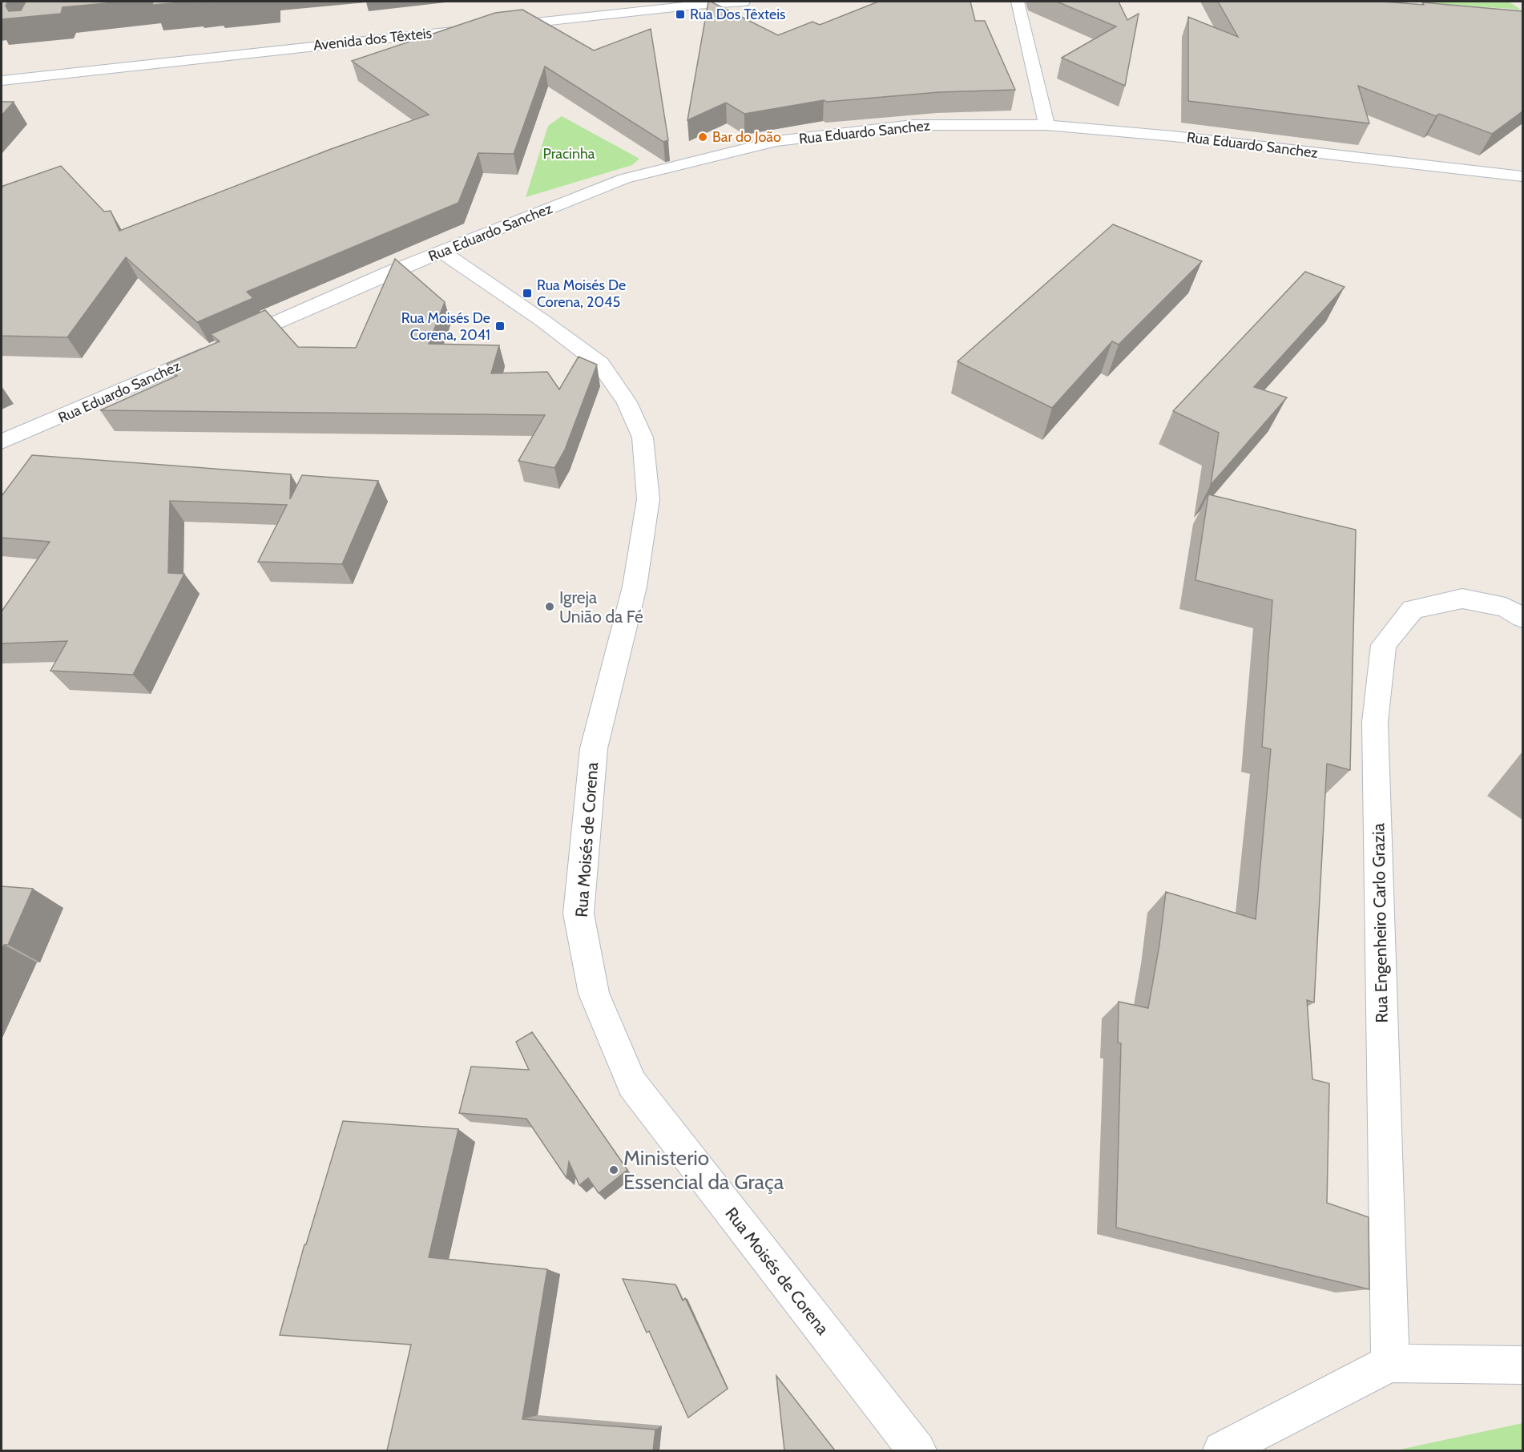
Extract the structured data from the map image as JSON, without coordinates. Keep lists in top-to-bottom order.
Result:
{
  "streets": {
    "street": [
      "Avenida dos Têxteis",
      "Rua Eduardo Sanchez",
      "Rua Moisés de Corena",
      "Rua Engenheiro Carlo Grazia"
    ]
  },
  "crossings": [
    ["Rua Eduardo Sanchez", "Rua Moisés de Corena"]
  ],
  "parks": ["Pracinha"],
  "places": {
    "transit": ["Rua Dos Têxteis", "Rua Moisés De Corena, 2045", "Rua Moisés De Corena, 2041"],
    "other": ["Bar do João", "Igreja União da Fé", "Ministerio Essencial da Graça"]
  }
}
